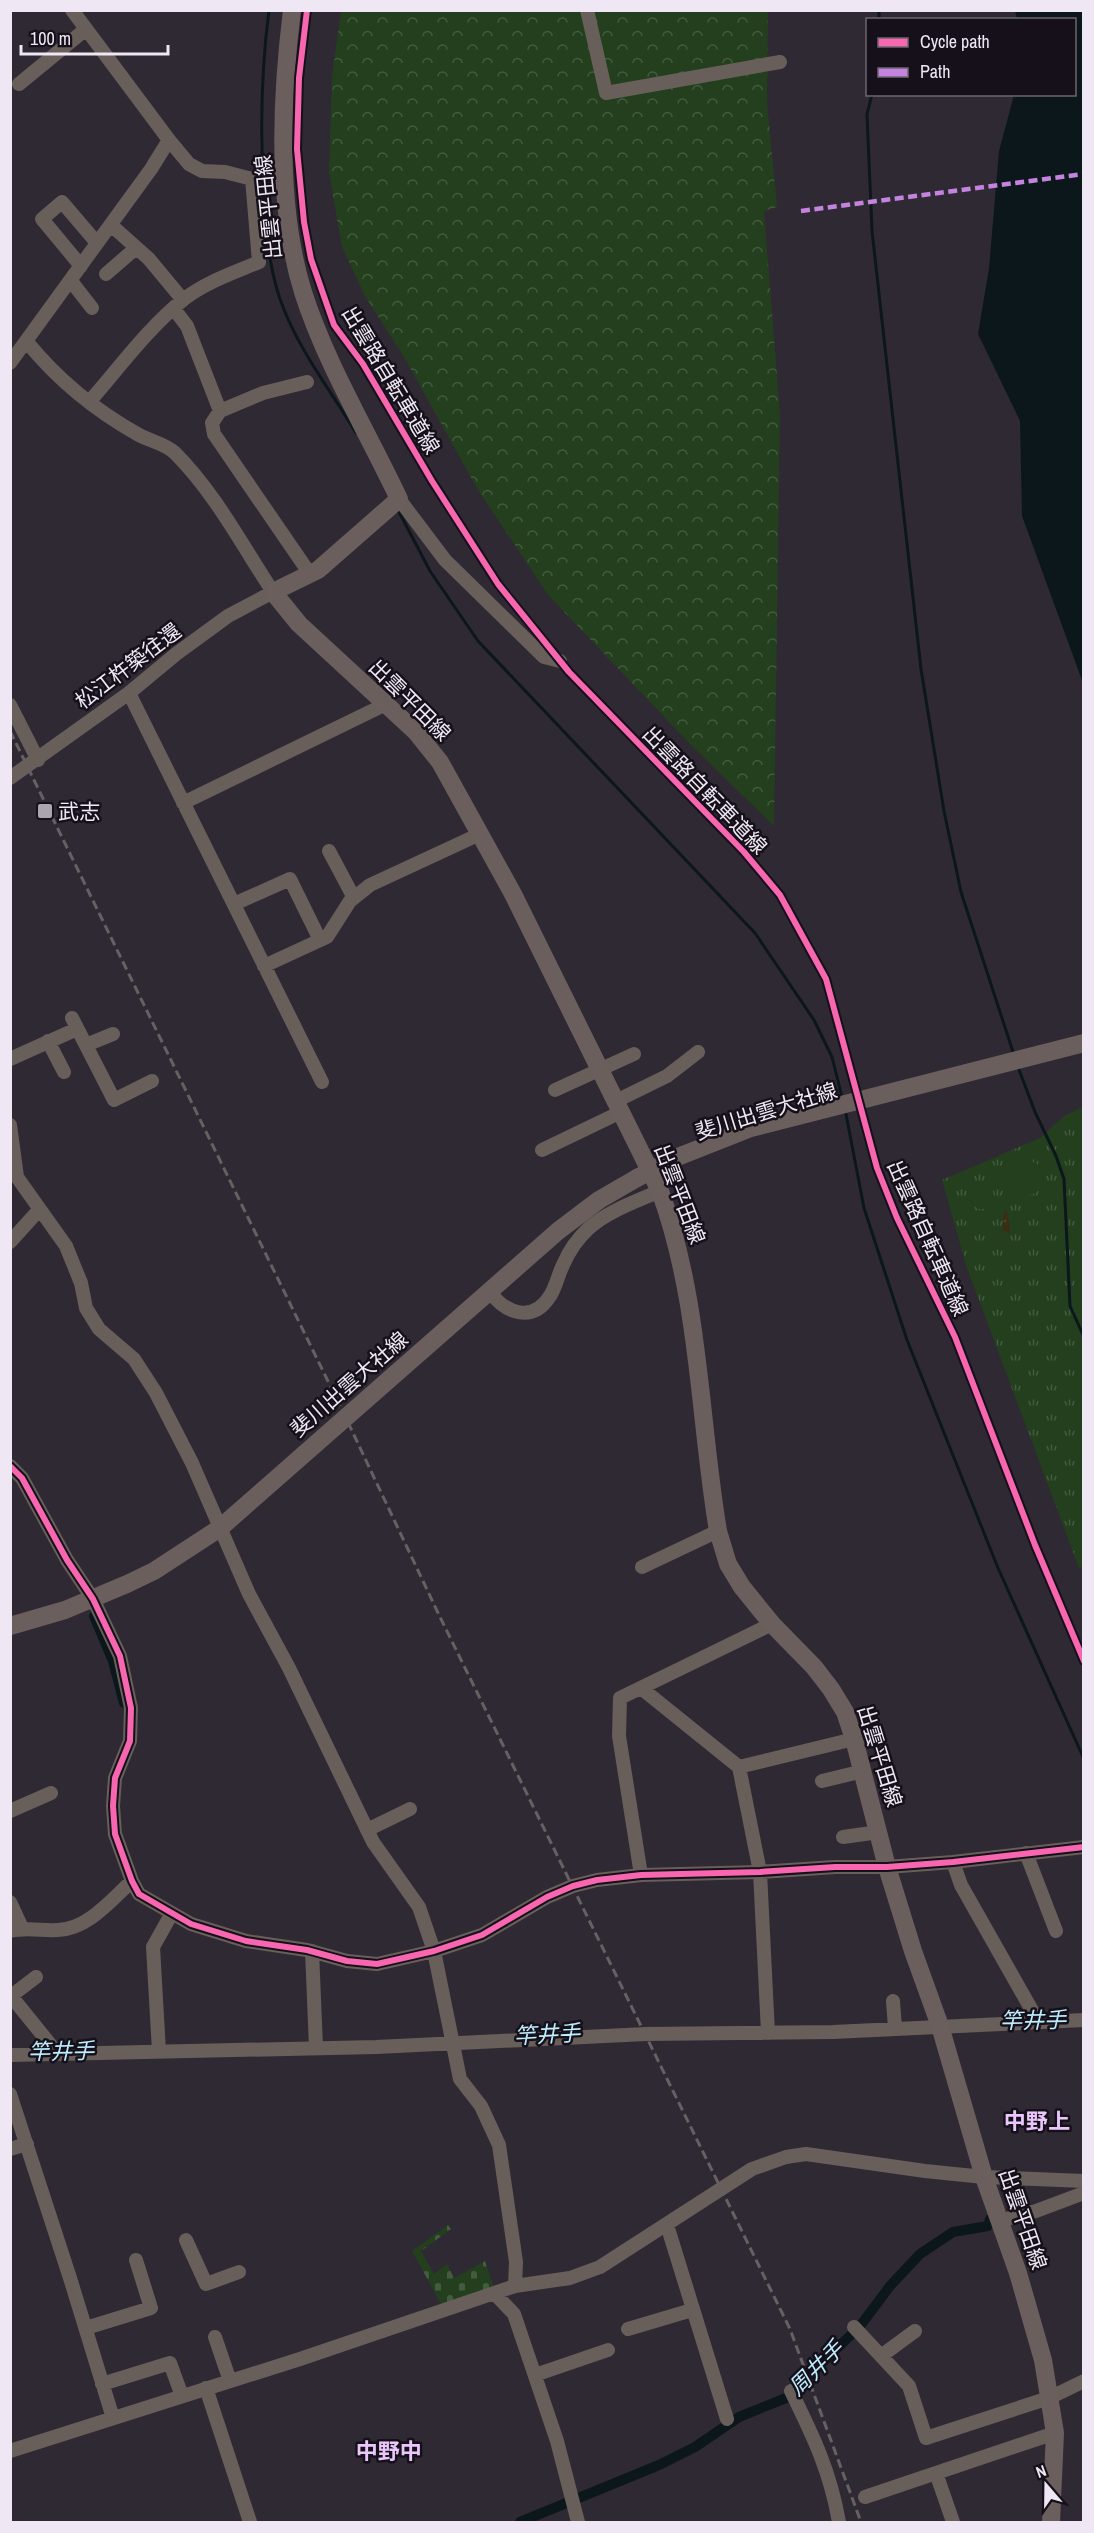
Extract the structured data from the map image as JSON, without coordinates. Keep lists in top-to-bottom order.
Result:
{
  "streets": {
    "main road": ["出雲平田線", "斐川出雲大社線"],
    "street": ["松江杵築往還"],
    "cycle path": ["出雲路自転車道線"]
  },
  "crossings": [
    ["出雲平田線", "松江杵築往還"]
  ],
  "districts": ["中野上", "中野中"],
  "water": ["竿井手", "周井手"],
  "places": {
    "transit": ["武志"]
  },
  "legend": ["Cycle path", "Path"],
  "scale_bar": "100 m",
  "north": "top"
}
